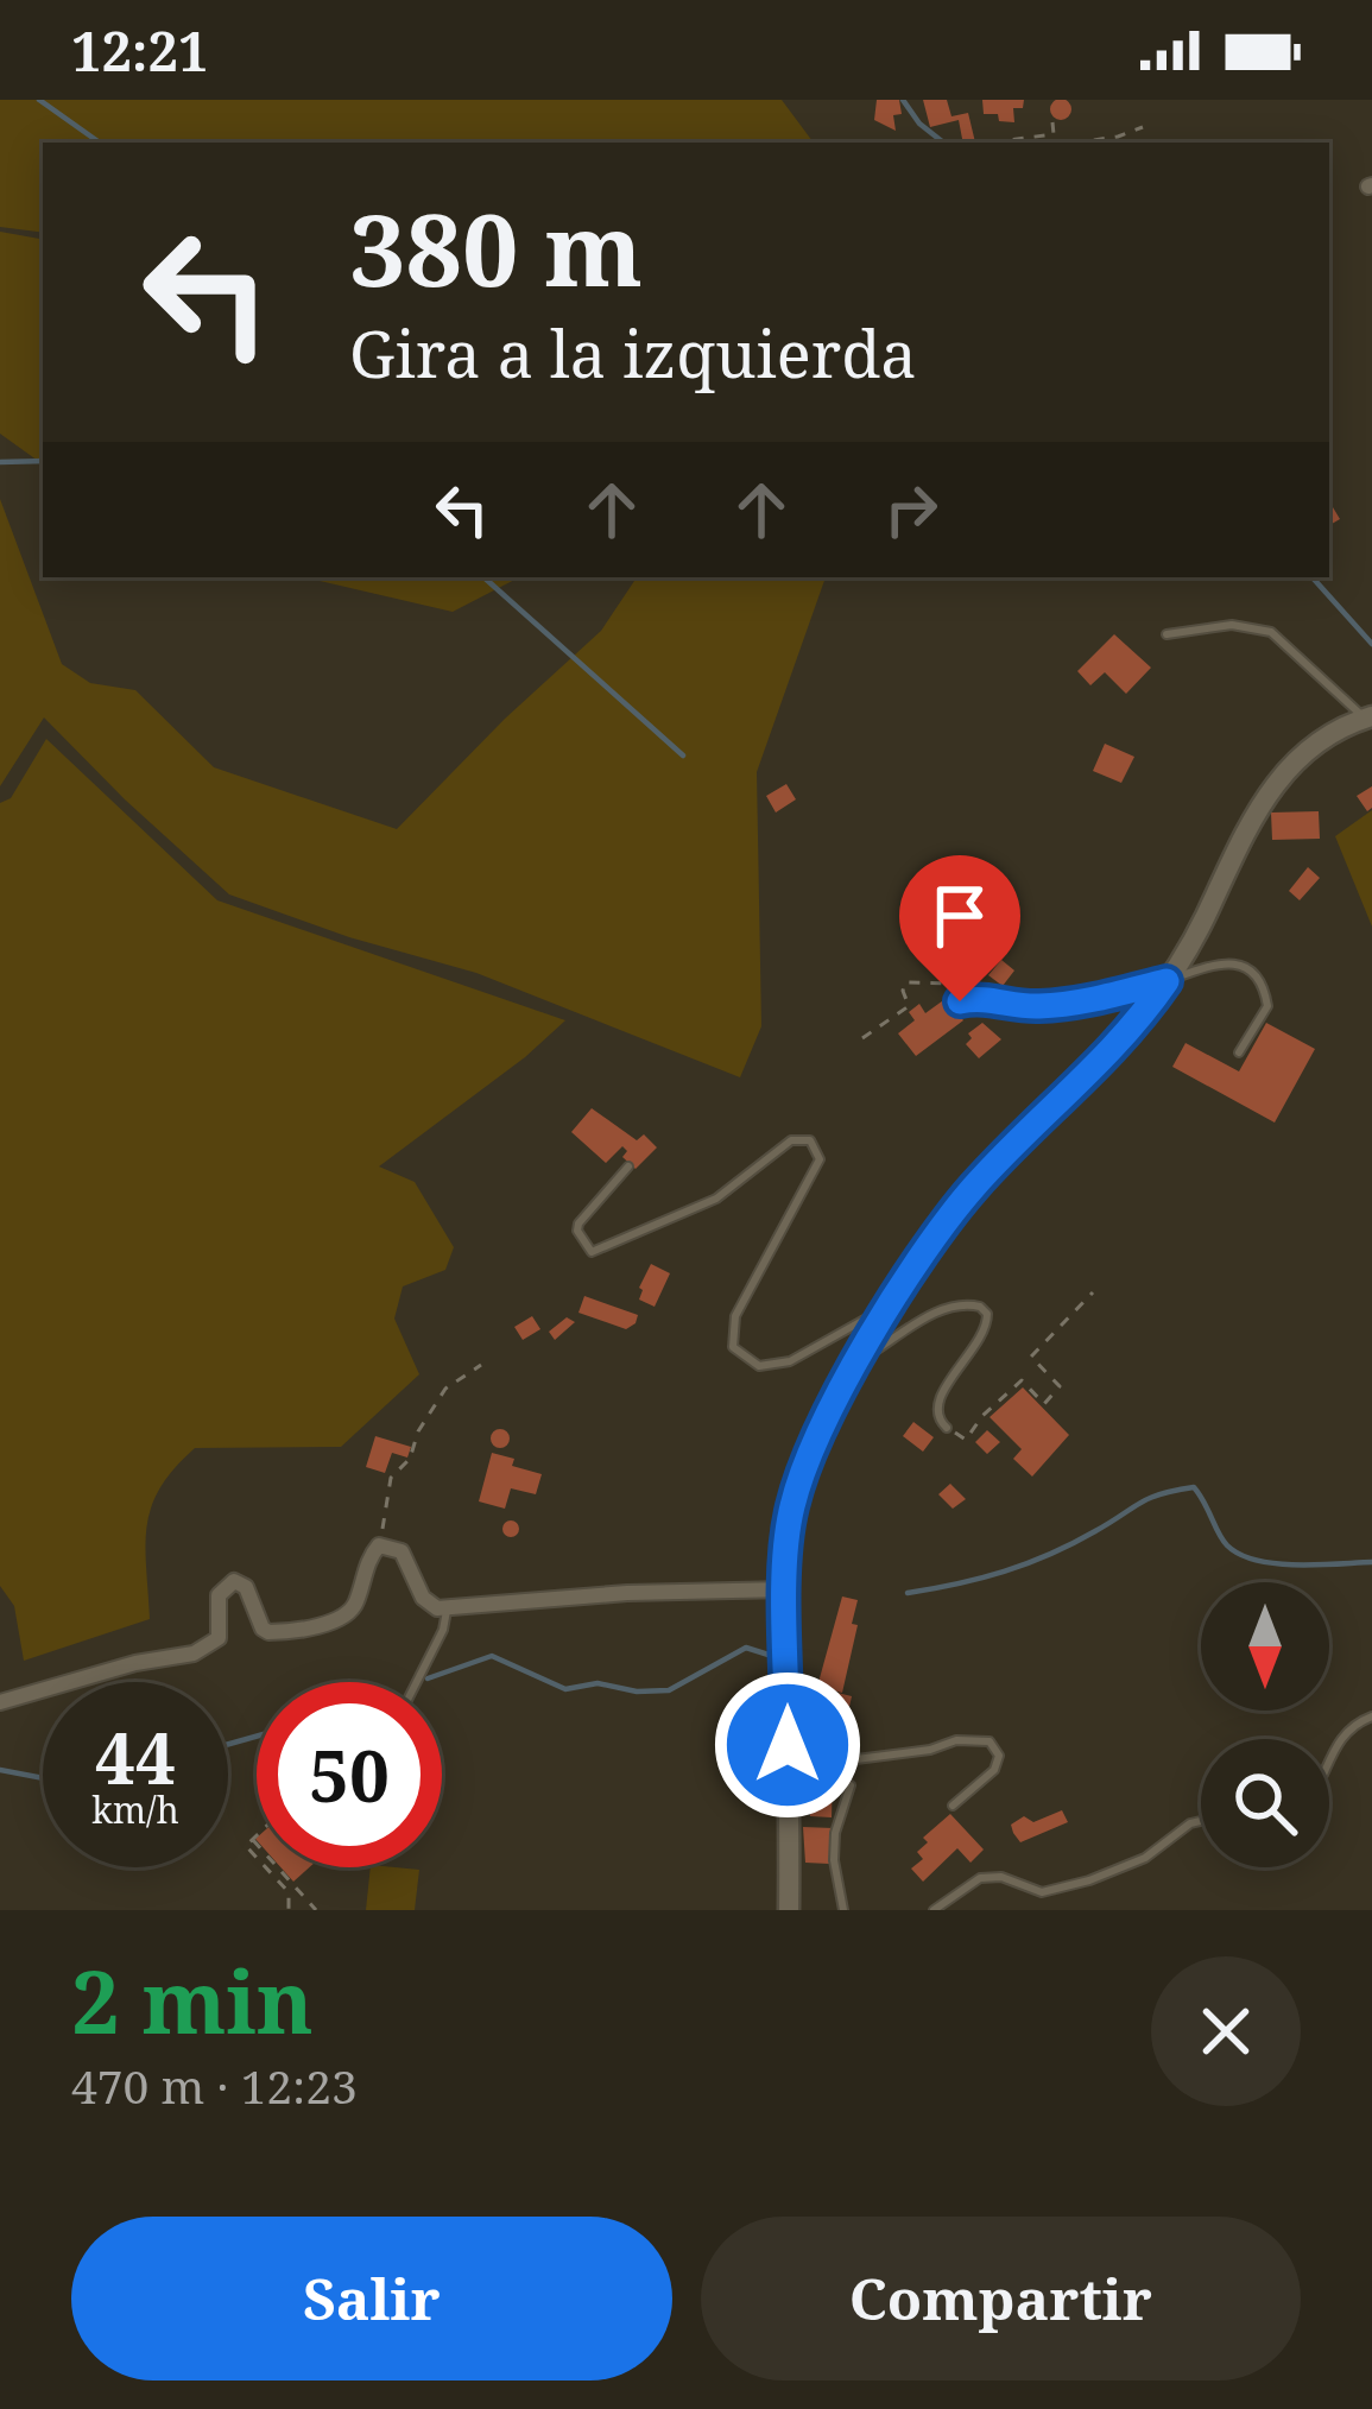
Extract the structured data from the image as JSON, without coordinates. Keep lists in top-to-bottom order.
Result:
{
  "north": "bottom",
  "page": {
    "status": "12:21",
    "turn": ["380 m", "Gira a la izquierda"],
    "speed": "44 km/h",
    "limit": "50",
    "heading": ["2 min", "470 m · 12:23"],
    "buttons": ["Salir", "Compartir"]
  }
}
